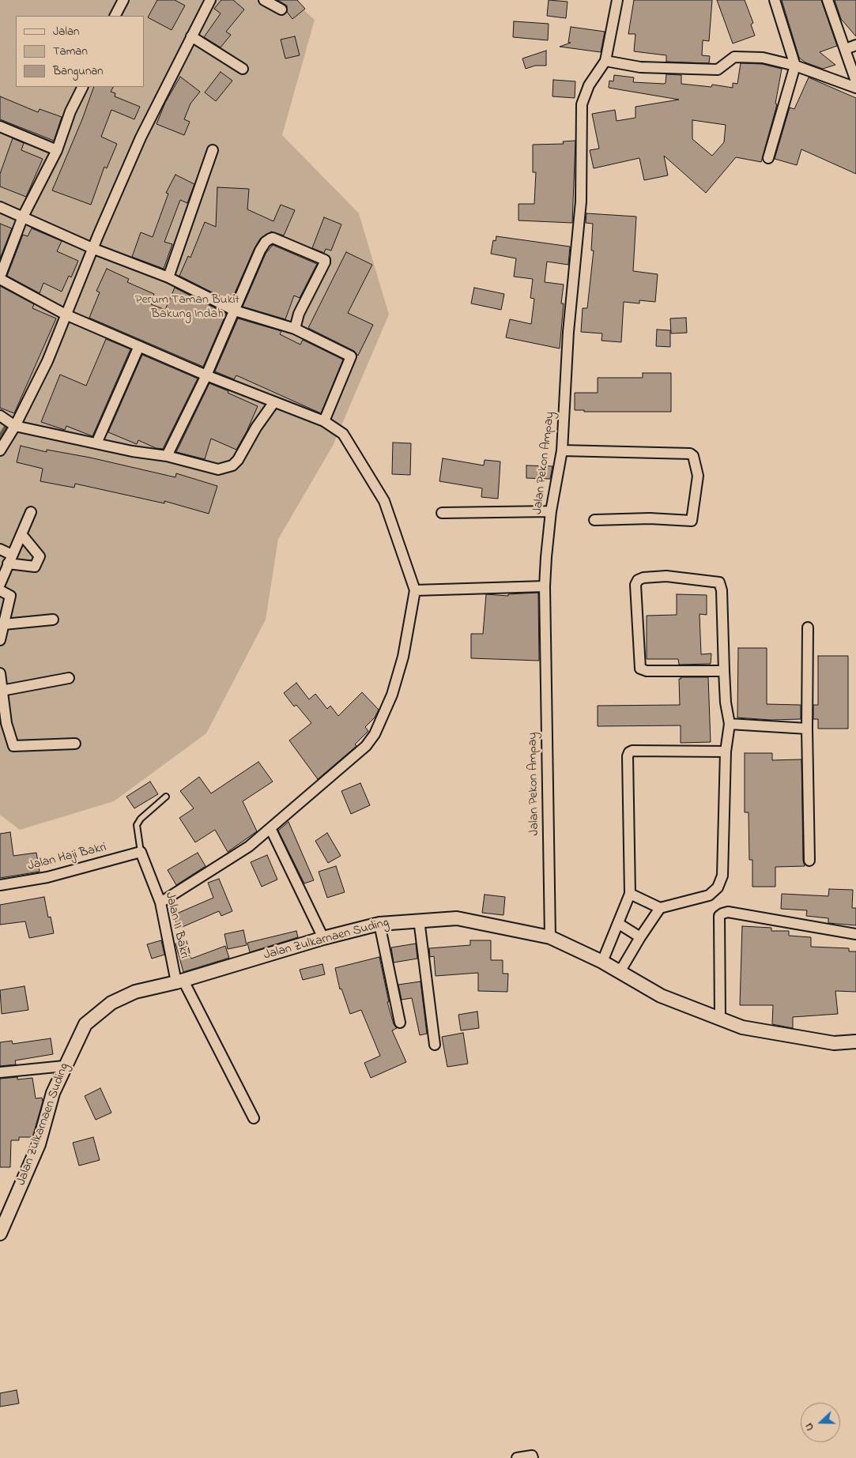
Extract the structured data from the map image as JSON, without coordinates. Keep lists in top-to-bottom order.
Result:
{
  "streets": {
    "street": [
      "Jalan Pekon Ampay",
      "Jalan Haji Bakri",
      "Jalan II Bakri",
      "Jalan Zulkarnaen Suding"
    ]
  },
  "crossings": [
    ["Jalan Pekon Ampay", "Jalan Zulkarnaen Suding"],
    ["Jalan Haji Bakri", "Jalan II Bakri"],
    ["Jalan II Bakri", "Jalan Zulkarnaen Suding"]
  ],
  "parks": ["Perum Taman Bukit Bakung Indah"],
  "legend": ["Jalan", "Taman", "Bangunan"],
  "north": "left"
}
